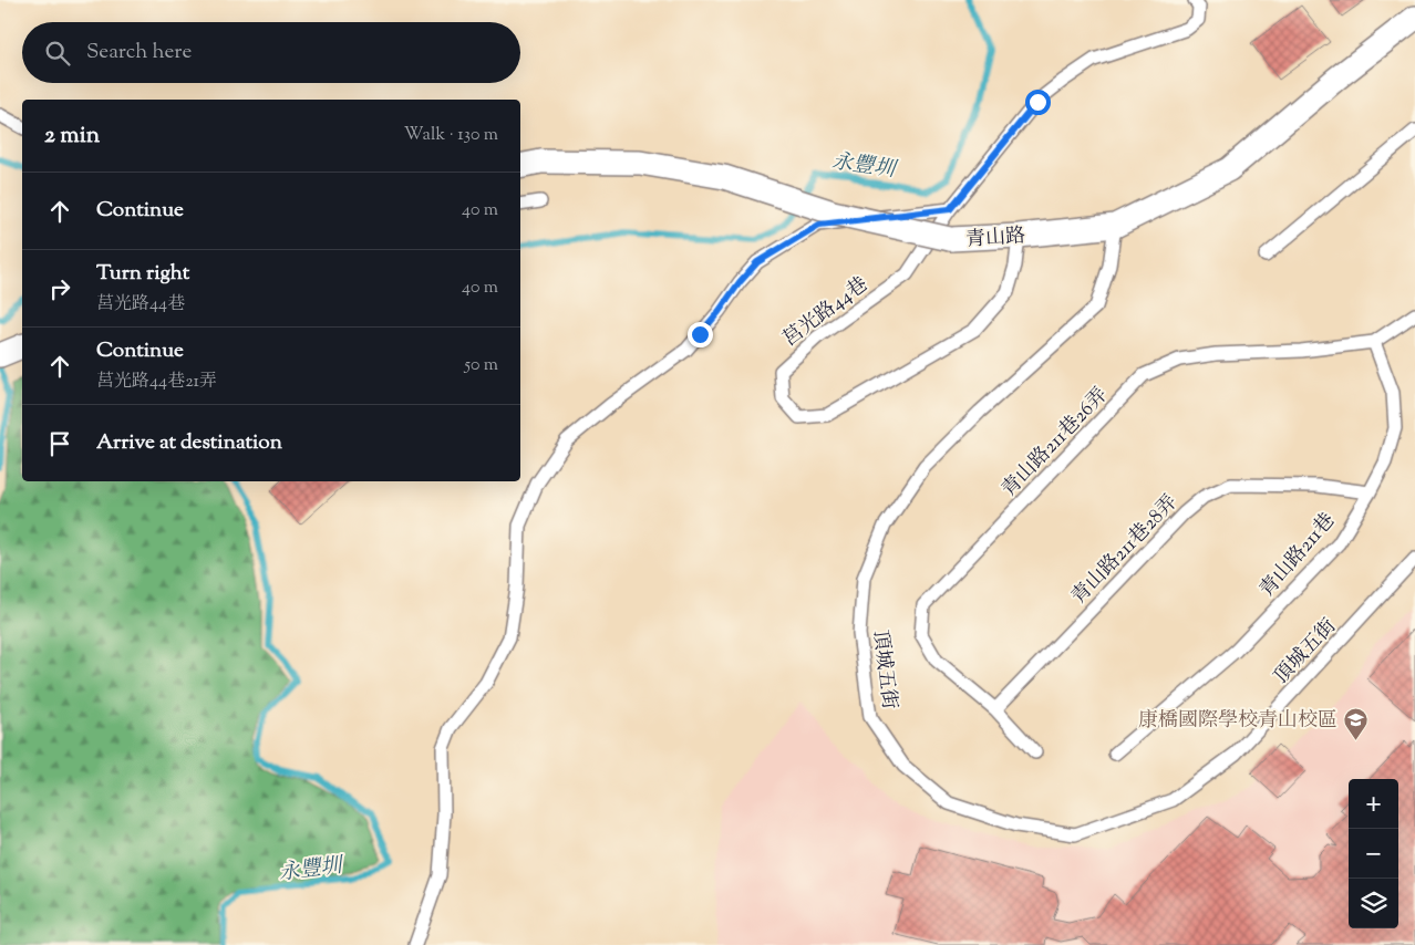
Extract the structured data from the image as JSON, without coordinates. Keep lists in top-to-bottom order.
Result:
{
  "streets": {
    "street": ["青山路"],
    "lane": [
      "莒光路44巷",
      "青山路211巷26弄",
      "青山路211巷28弄",
      "青山路211巷",
      "頂城五街"
    ]
  },
  "crossings": [
    ["青山路", "莒光路44巷"],
    ["青山路", "頂城五街"],
    ["青山路211巷26弄", "青山路211巷28弄"],
    ["青山路211巷26弄", "青山路211巷"],
    ["青山路211巷28弄", "青山路211巷"]
  ],
  "water": ["永豐圳"],
  "places": {
    "school or university": ["康橋國際學校青山校區"]
  },
  "page": {
    "search": "Search here",
    "heading": ["2 min", "Walk · 130 m"],
    "list": [
      ["Continue", "40 m"],
      ["Turn right", "莒光路44巷", "40 m"],
      ["Continue", "莒光路44巷21弄", "50 m"],
      "Arrive at destination"
    ],
    "map_buttons": ["+", "−"]
  }
}
